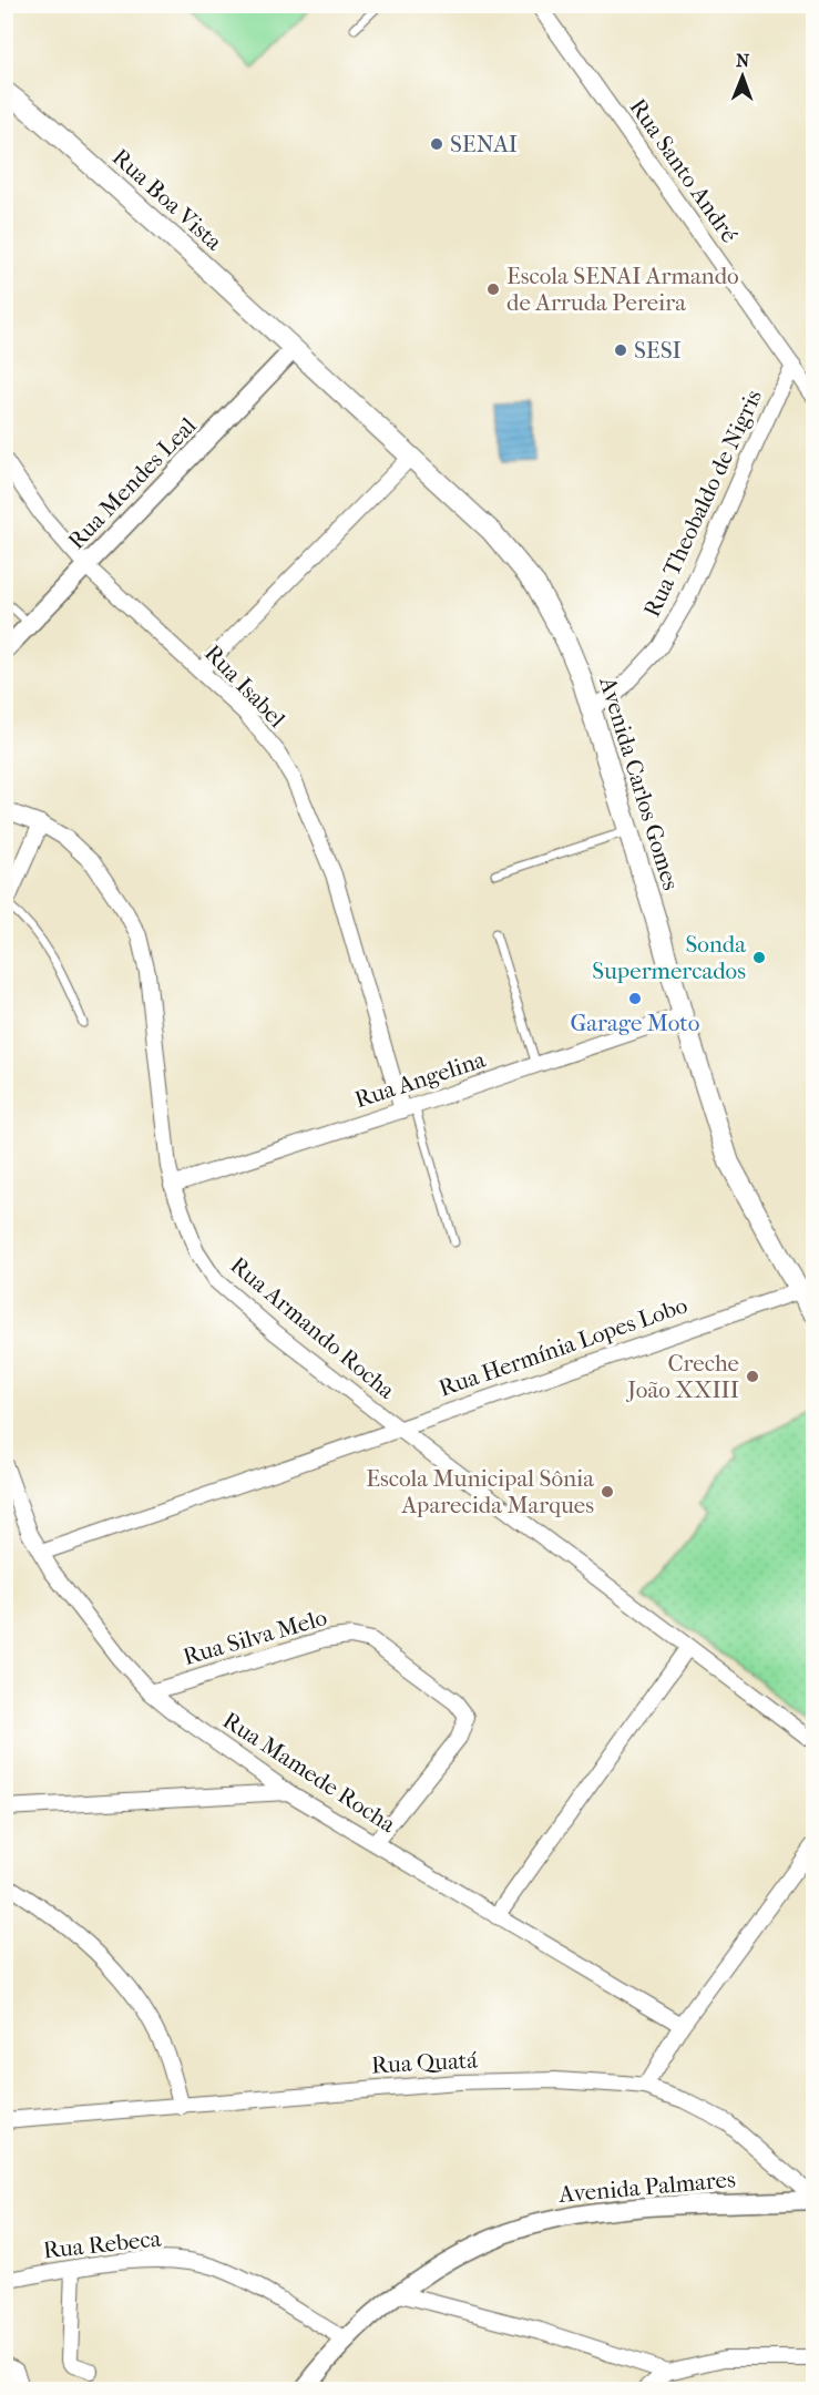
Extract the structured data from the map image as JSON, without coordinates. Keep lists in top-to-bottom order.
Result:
{
  "streets": {
    "main road": ["Rua Boa Vista", "Avenida Carlos Gomes"],
    "street": [
      "Rua Santo André",
      "Rua Mendes Leal",
      "Rua Theobaldo de Nigris",
      "Rua Isabel",
      "Rua Angelina",
      "Rua Armando Rocha",
      "Rua Hermínia Lopes Lobo",
      "Rua Silva Melo",
      "Rua Mamede Rocha",
      "Rua Quatá",
      "Avenida Palmares",
      "Rua Rebeca"
    ]
  },
  "crossings": [
    ["Rua Santo André", "Rua Theobaldo de Nigris"],
    ["Rua Boa Vista", "Rua Mendes Leal"],
    ["Rua Boa Vista", "Avenida Carlos Gomes"],
    ["Rua Mendes Leal", "Rua Isabel"],
    ["Rua Mendes Leal", "Avenida Carlos Gomes"],
    ["Rua Theobaldo de Nigris", "Avenida Carlos Gomes"],
    ["Rua Isabel", "Rua Angelina"],
    ["Avenida Carlos Gomes", "Rua Angelina"],
    ["Avenida Carlos Gomes", "Rua Hermínia Lopes Lobo"],
    ["Rua Angelina", "Rua Armando Rocha"],
    ["Rua Armando Rocha", "Rua Hermínia Lopes Lobo"],
    ["Rua Hermínia Lopes Lobo", "Rua Mamede Rocha"],
    ["Rua Silva Melo", "Rua Mamede Rocha"],
    ["Rua Quatá", "Avenida Palmares"],
    ["Avenida Palmares", "Rua Rebeca"]
  ],
  "places": [
    "SENAI",
    "Escola SENAI Armando de Arruda Pereira",
    "SESI",
    "Sonda Supermercados",
    "Garage Moto",
    "Creche João XXIII",
    "Escola Municipal Sônia Aparecida Marques"
  ],
  "north": "top"
}
